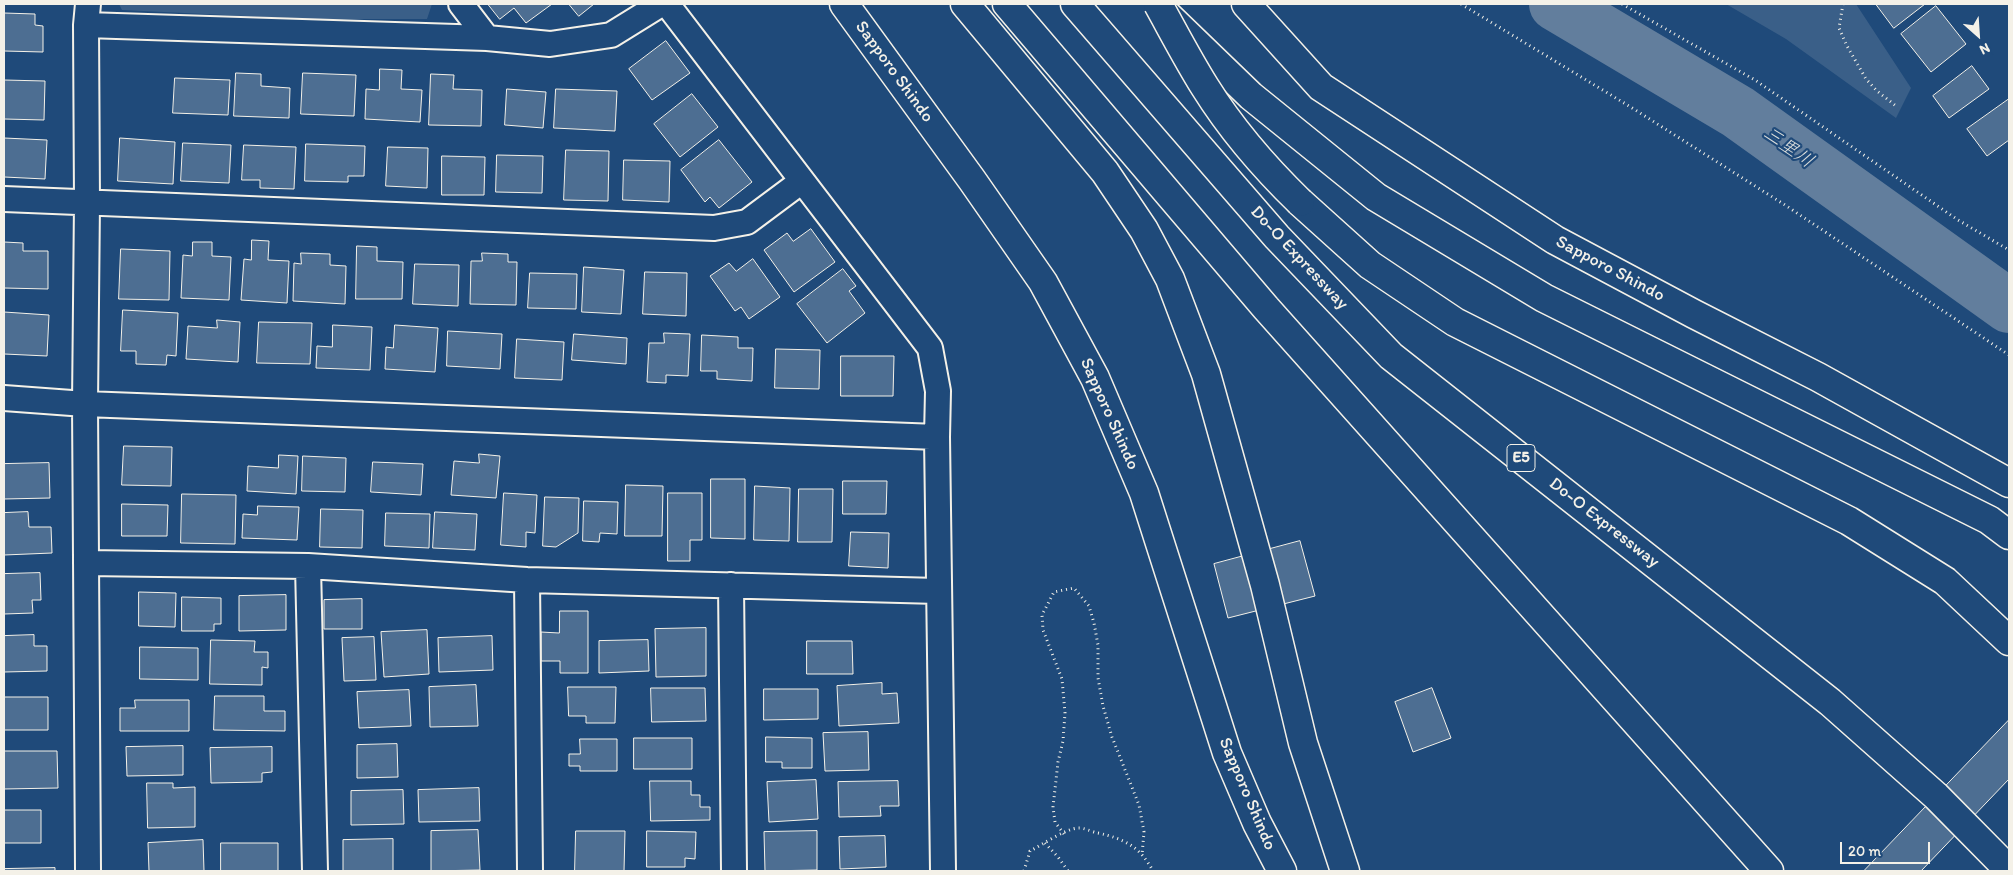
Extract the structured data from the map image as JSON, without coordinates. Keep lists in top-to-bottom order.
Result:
{
  "streets": {
    "main road": ["Sapporo Shindo", "Do-O Expressway", "E5"]
  },
  "water": ["三里川"],
  "scale_bar": "20 m",
  "north": "bottom right"
}
